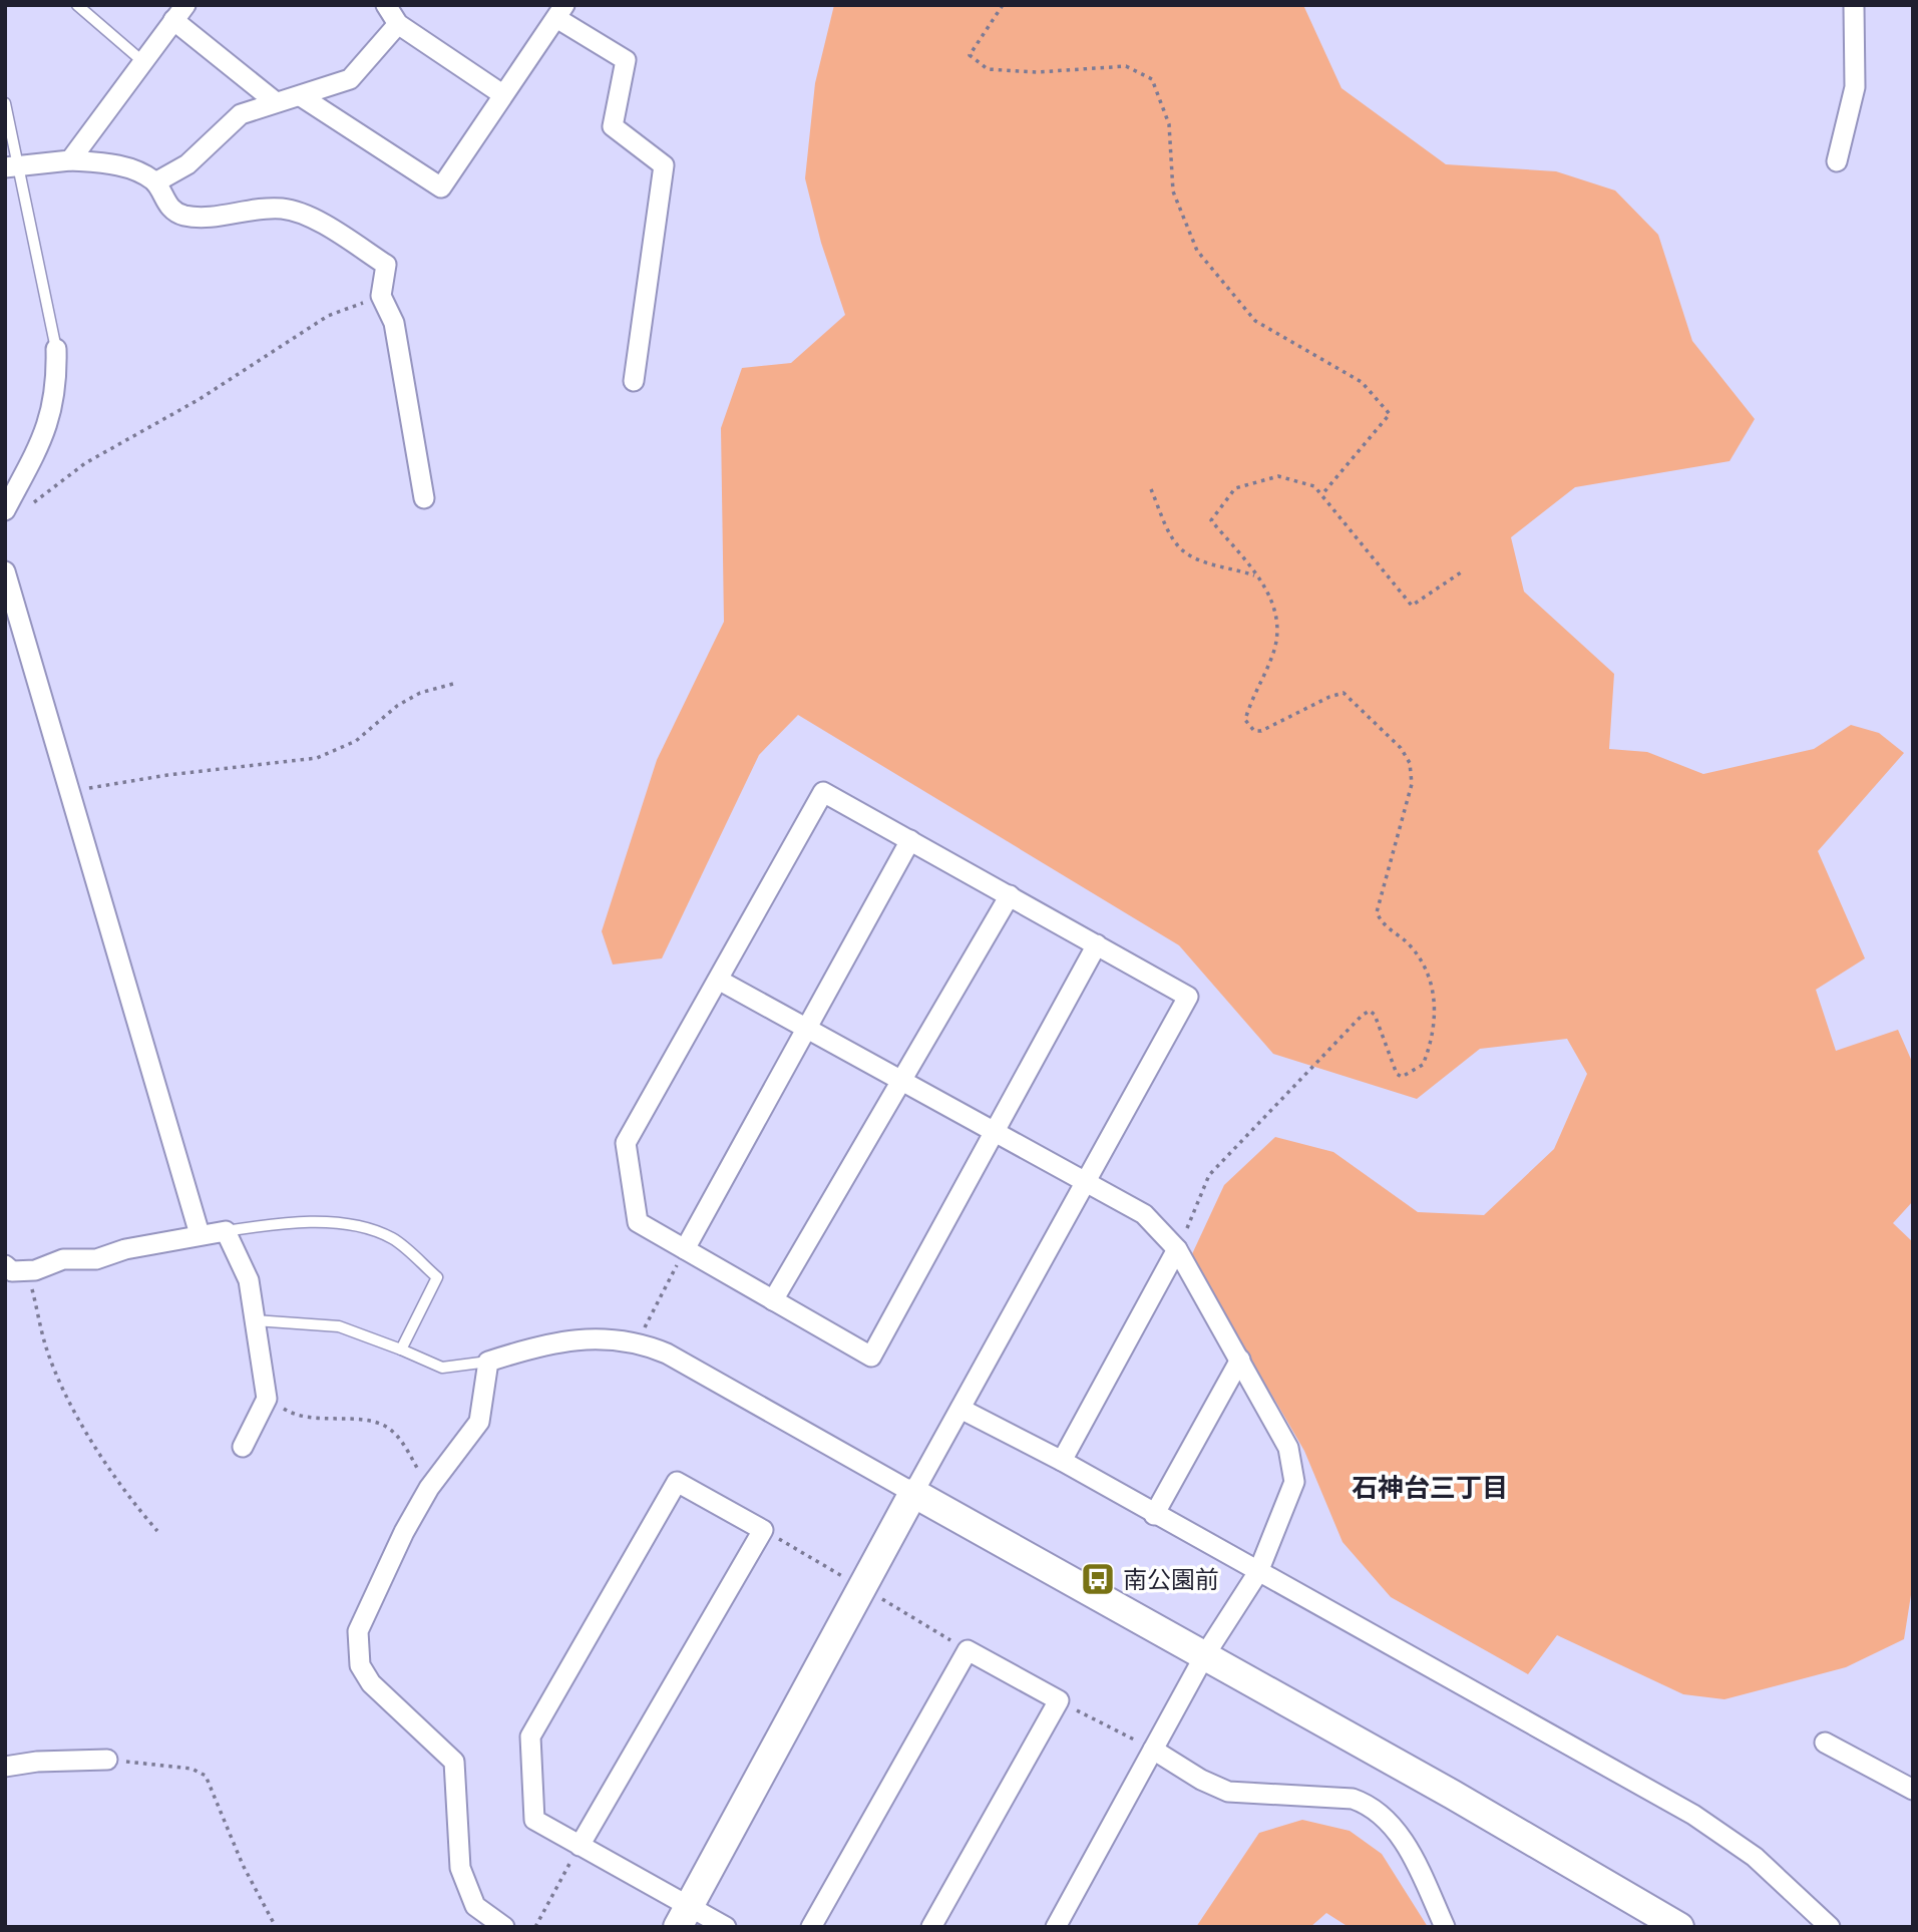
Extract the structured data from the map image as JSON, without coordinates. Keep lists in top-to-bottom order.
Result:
{
  "districts": ["石神台三丁目"],
  "places": {
    "bus stop": ["南公園前"]
  }
}
